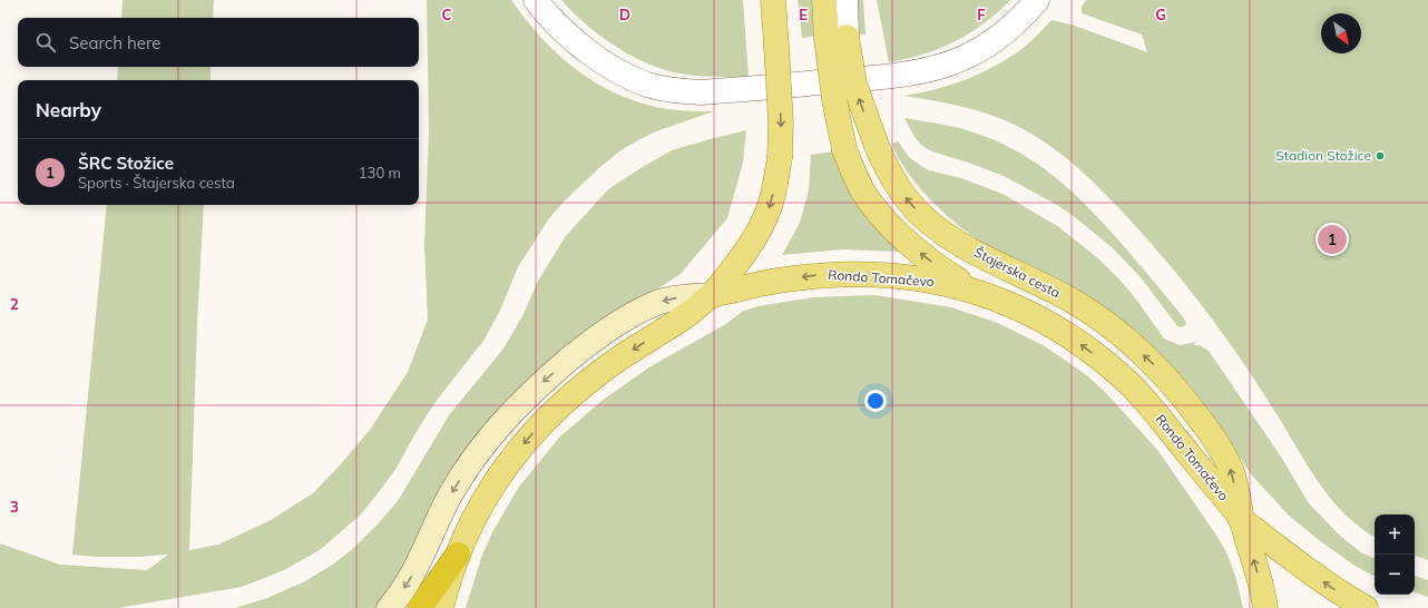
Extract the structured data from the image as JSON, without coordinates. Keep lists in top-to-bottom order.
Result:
{
  "streets": {
    "main road": ["Štajerska cesta", "Rondo Tomačevo"]
  },
  "crossings": [
    ["Štajerska cesta", "Rondo Tomačevo"]
  ],
  "one_way": ["Štajerska cesta"],
  "places": ["Stadion Stožice"],
  "north": "bottom right",
  "page": {
    "search": "Search here",
    "heading": "Nearby",
    "list": [
      {
        "mark": "1",
        "name": "ŠRC Stožice",
        "note": "Sports · Štajerska cesta",
        "value": "130 m"
      }
    ],
    "pins": "1",
    "map_buttons": ["+", "−"]
  },
  "grid": {
    "columns": [
      "C",
      "D",
      "E",
      "F",
      "G"
    ],
    "rows": ["2", "3"]
  }
}
